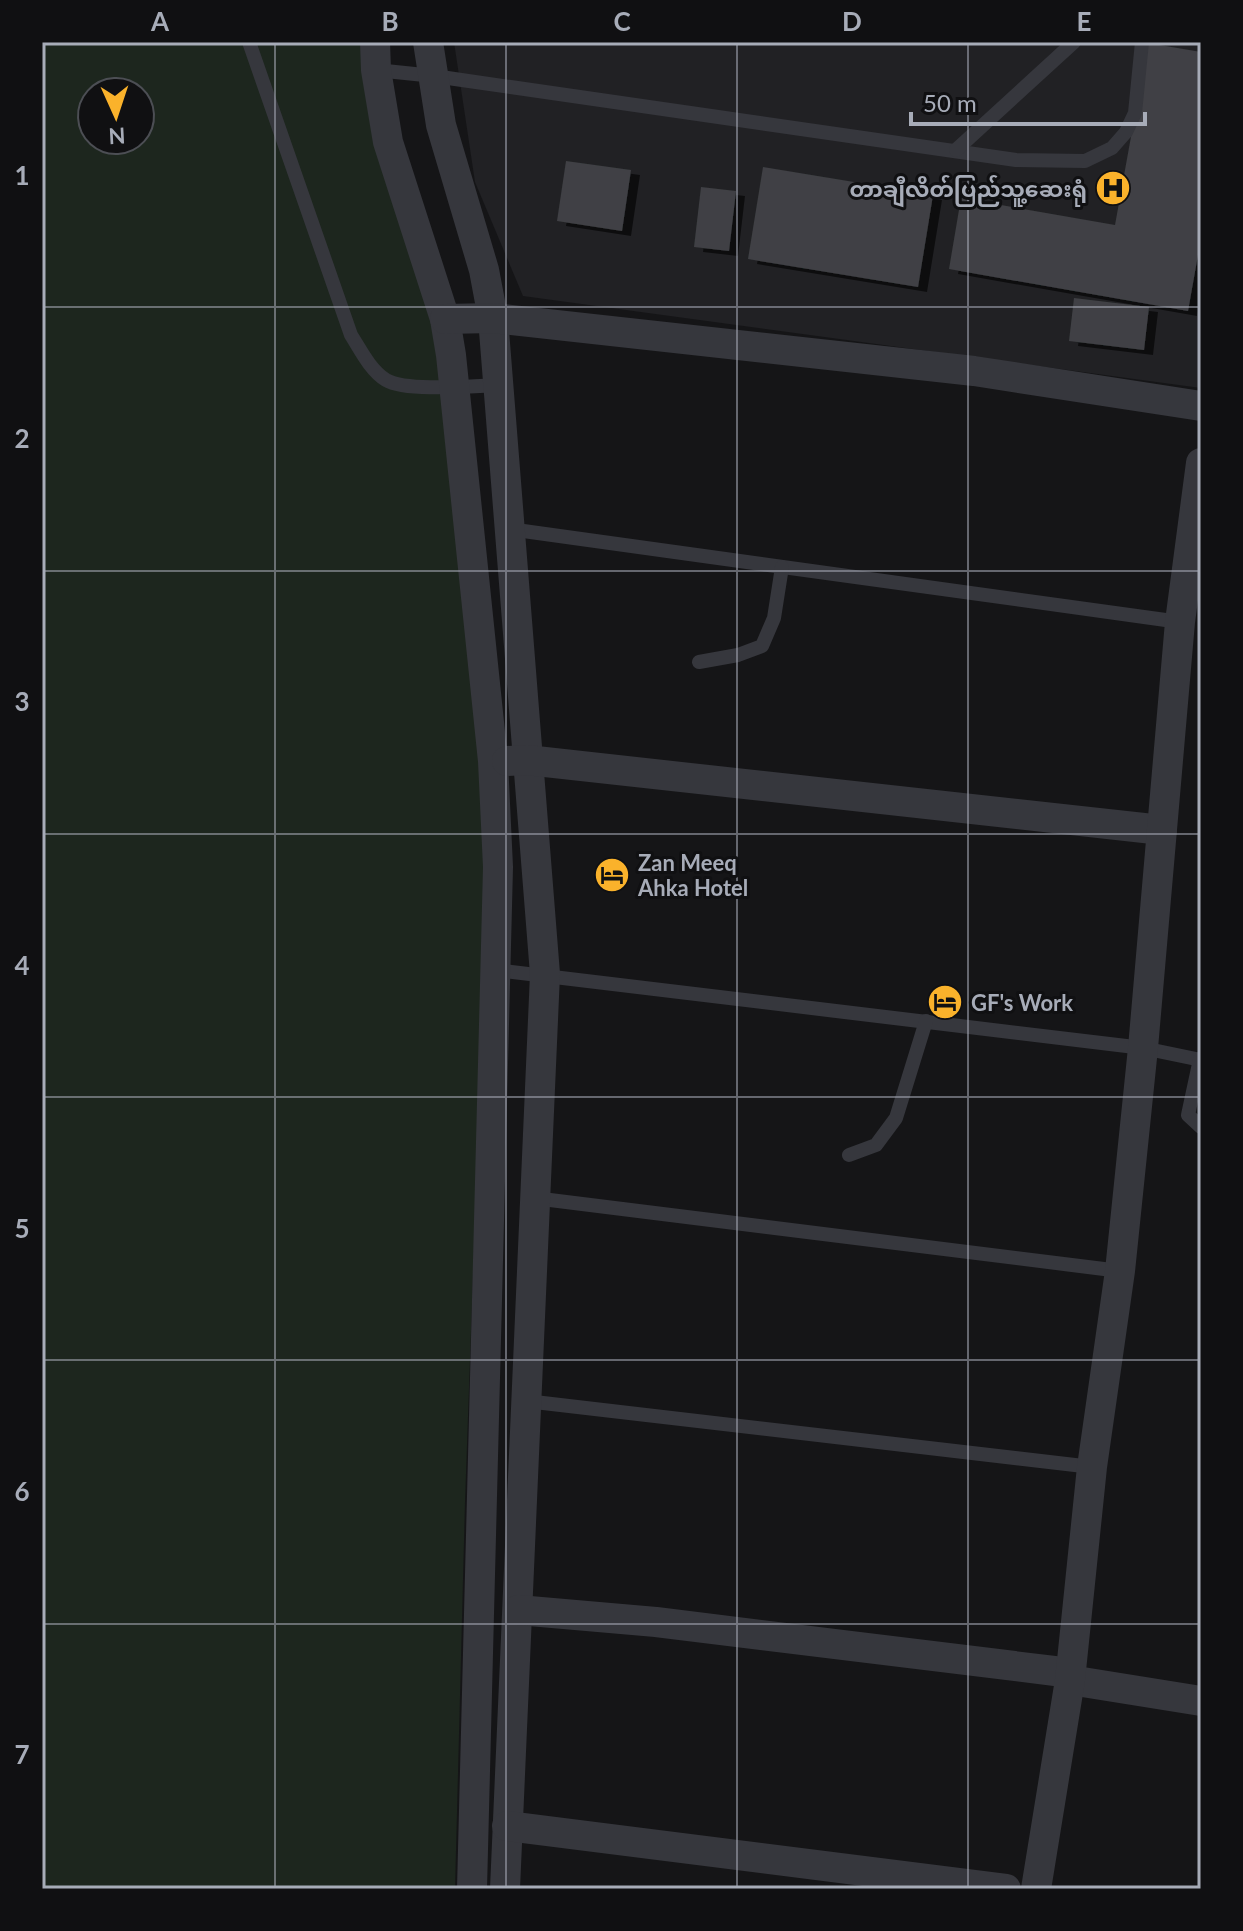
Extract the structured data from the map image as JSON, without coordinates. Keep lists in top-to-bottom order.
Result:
{
  "places": {
    "hospital": ["တာချီလိတ်ပြည်သူ့ဆေးရုံ"],
    "hotel": ["Zan Meeq Ahka Hotel", "GF's Work"]
  },
  "scale_bar": "50 m",
  "north": "bottom",
  "grid": {
    "columns": [
      "A",
      "B",
      "C",
      "D",
      "E"
    ],
    "rows": [
      "1",
      "2",
      "3",
      "4",
      "5",
      "6",
      "7"
    ]
  }
}
